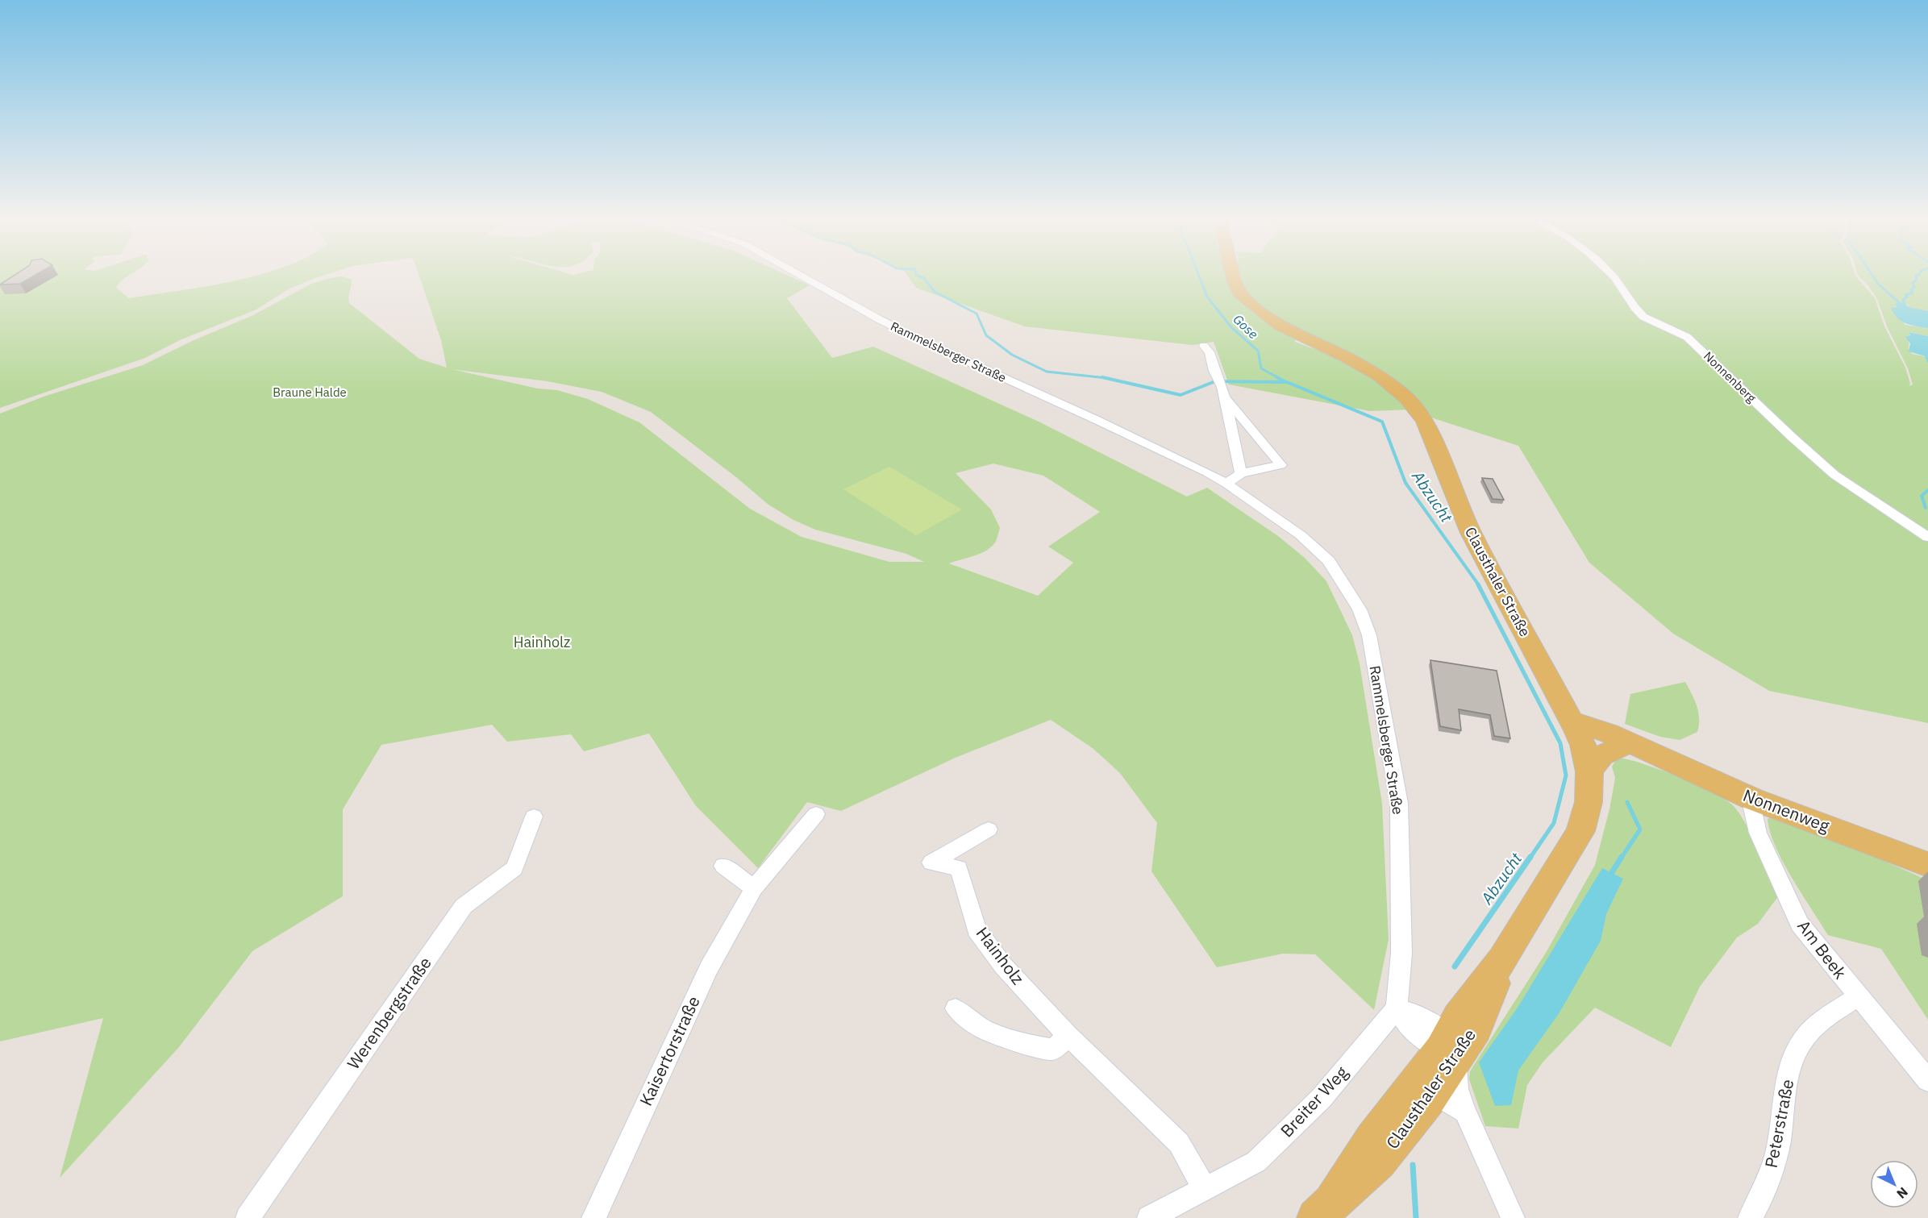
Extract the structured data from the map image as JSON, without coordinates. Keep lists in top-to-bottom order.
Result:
{
  "streets": {
    "main road": ["Clausthaler Straße", "Nonnenweg"],
    "street": [
      "Rammelsberger Straße",
      "Nonnenberg",
      "Am Beek",
      "Hainholz",
      "Werenbergstraße",
      "Kaisertorstraße",
      "Breiter Weg",
      "Peterstraße"
    ]
  },
  "crossings": [
    ["Rammelsberger Straße", "Breiter Weg"],
    ["Clausthaler Straße", "Nonnenweg"],
    ["Nonnenweg", "Am Beek"],
    ["Am Beek", "Peterstraße"],
    ["Hainholz", "Breiter Weg"]
  ],
  "water": ["Gose", "Abzucht"],
  "parks": ["Braune Halde", "Hainholz"],
  "north": "bottom right"
}
